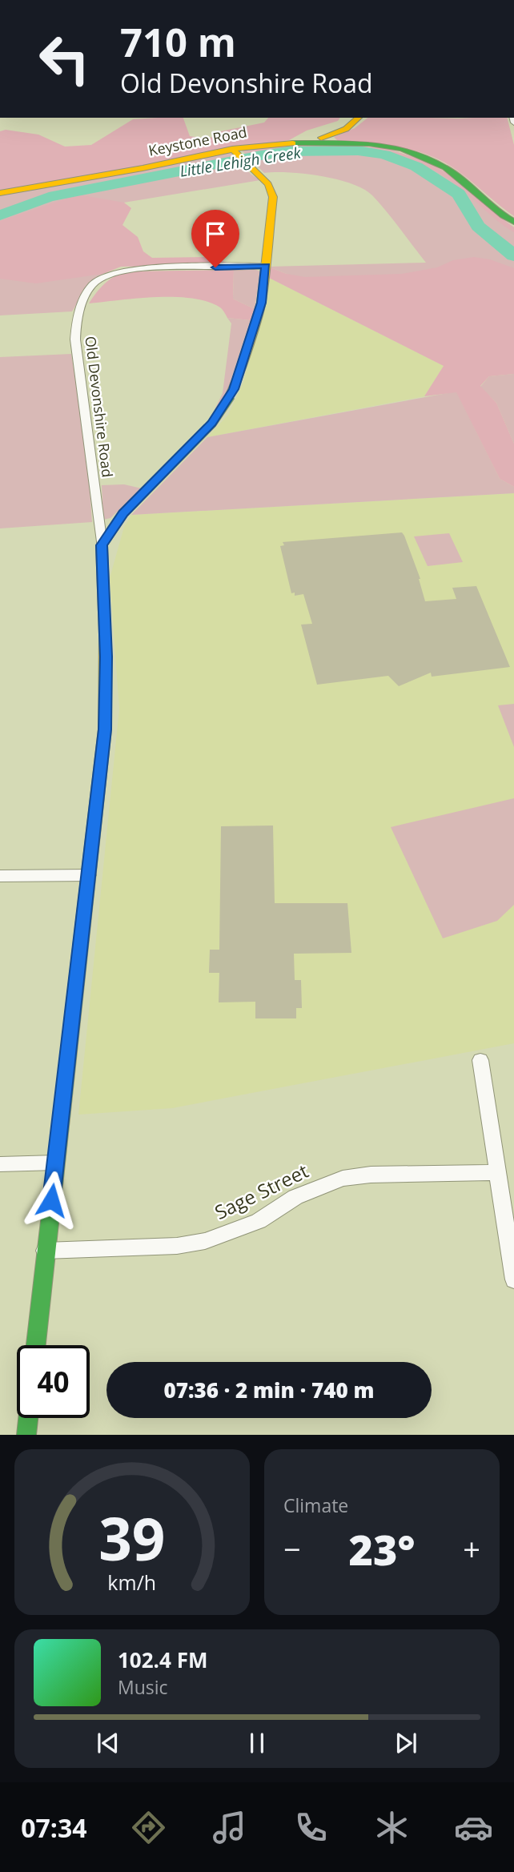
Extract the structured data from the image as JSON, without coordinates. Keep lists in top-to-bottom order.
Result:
{
  "streets": {
    "street": ["Keystone Road", "Old Devonshire Road", "Sage Street"]
  },
  "water": ["Little Lehigh Creek"],
  "page": {
    "turn": ["710 m", "Old Devonshire Road"],
    "limit": "40",
    "trip": "07:36 · 2 min · 740 m",
    "tile": "Climate",
    "heat": ["−", "23°", "+"],
    "song": ["102.4 FM", "Music"],
    "tabs": "07:34",
    "gauge": ["39", "km/h"]
  }
}
